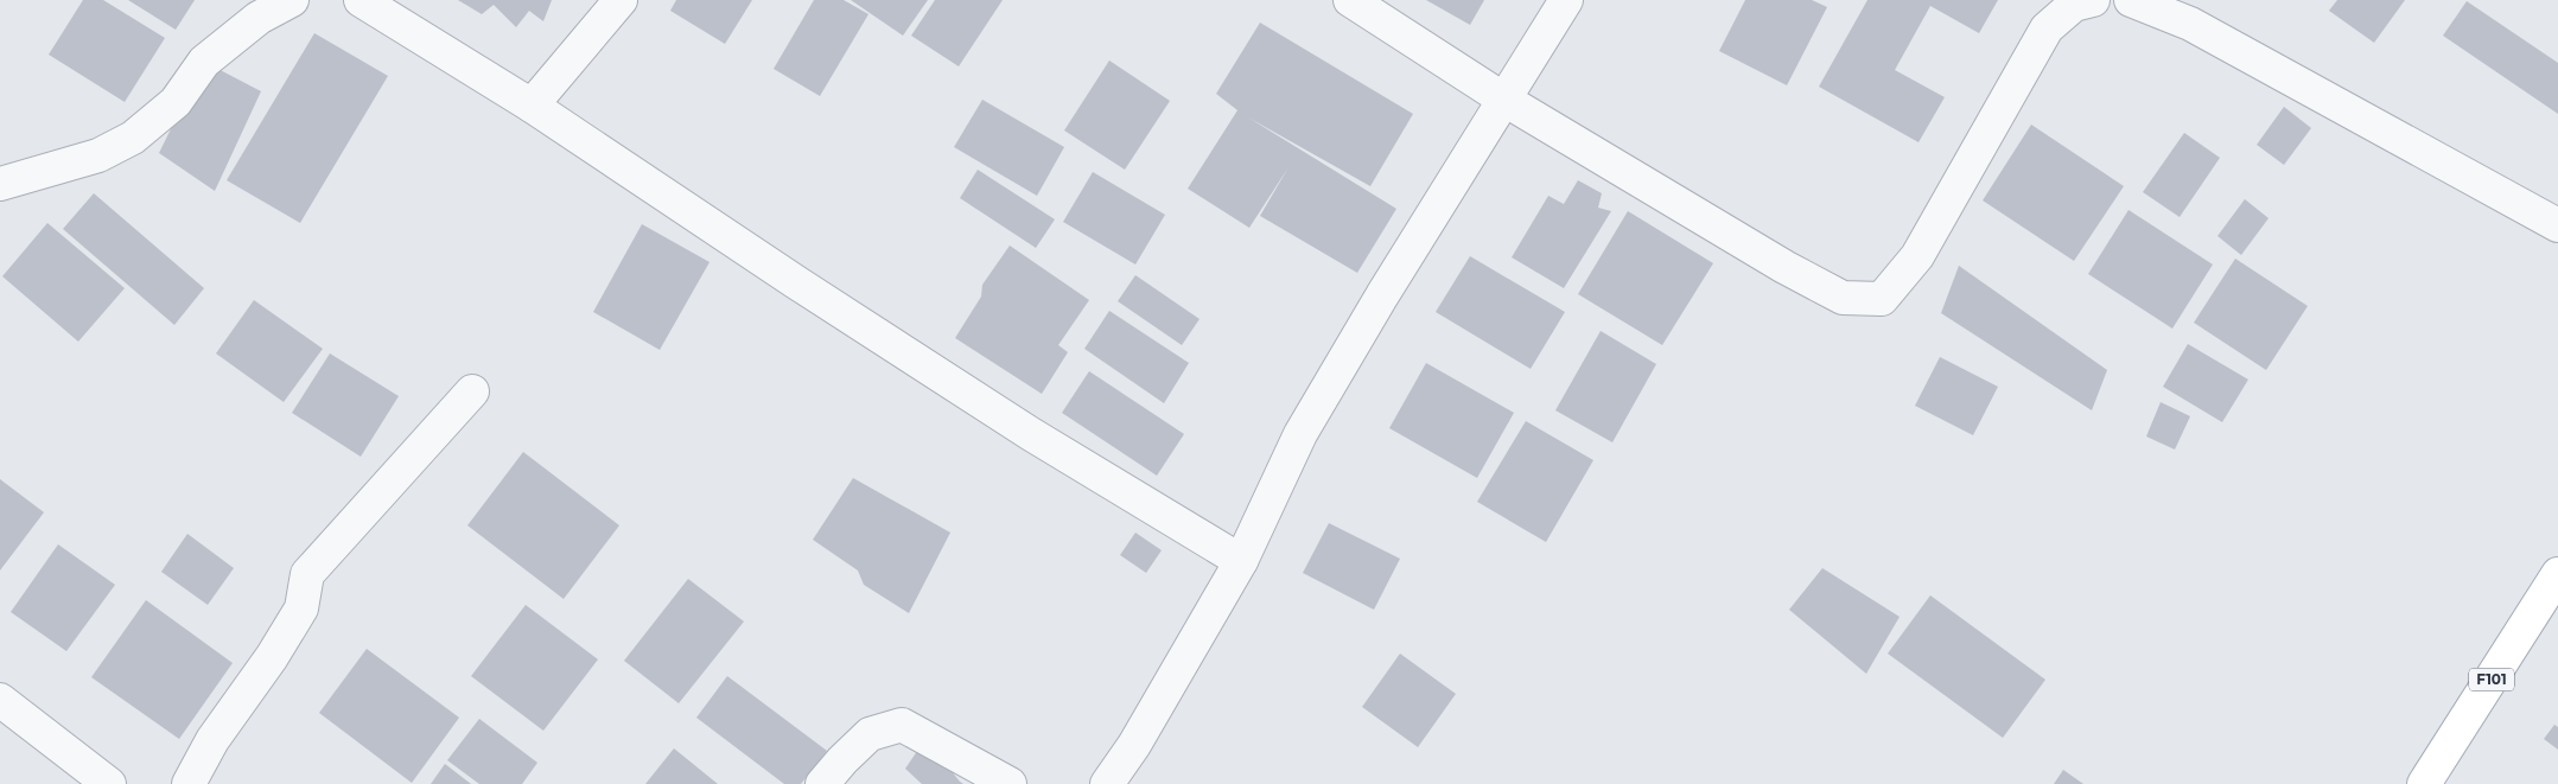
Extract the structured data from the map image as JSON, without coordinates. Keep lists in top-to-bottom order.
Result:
{
  "streets": {
    "main road": ["F101"]
  }
}
